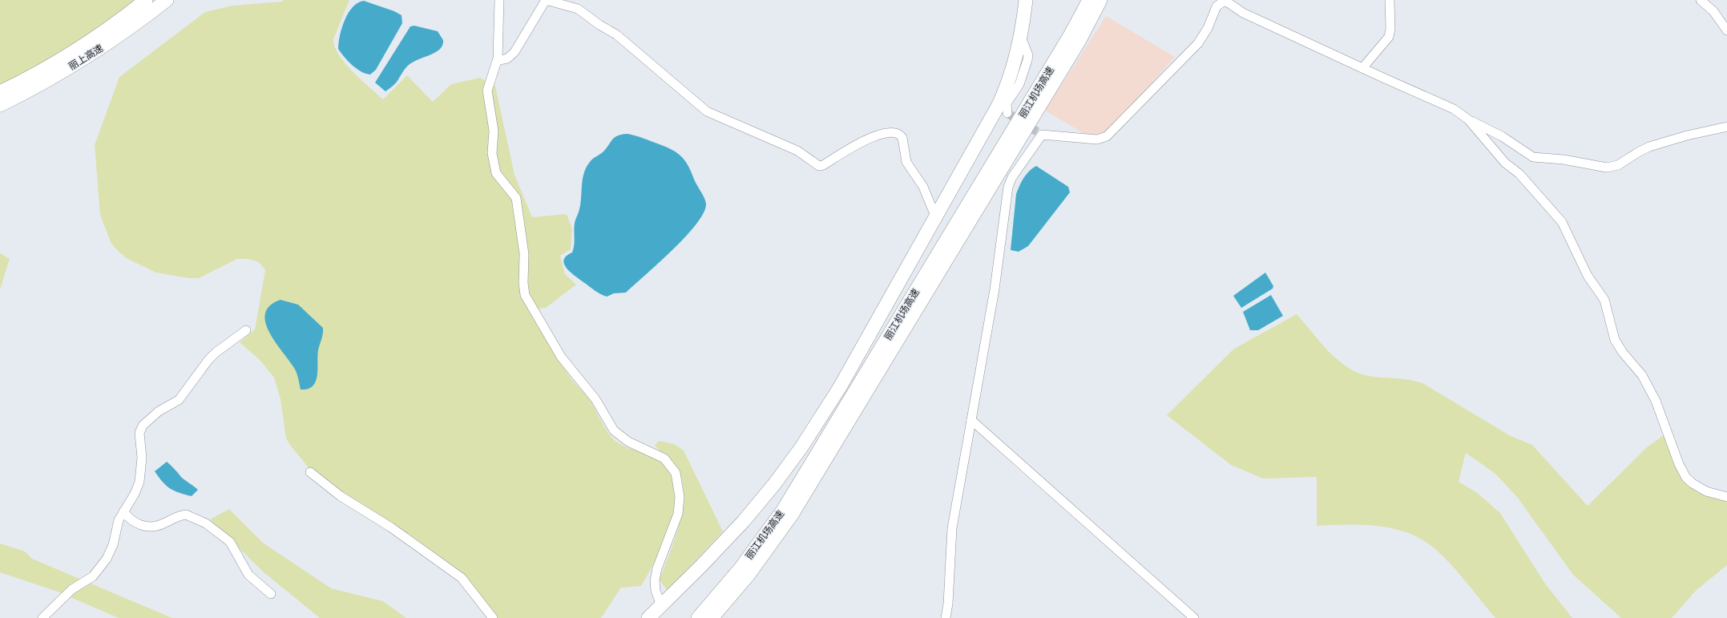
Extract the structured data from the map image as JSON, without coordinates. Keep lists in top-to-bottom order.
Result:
{
  "streets": {
    "highway": ["丽上高速", "丽江机场高速"]
  }
}
